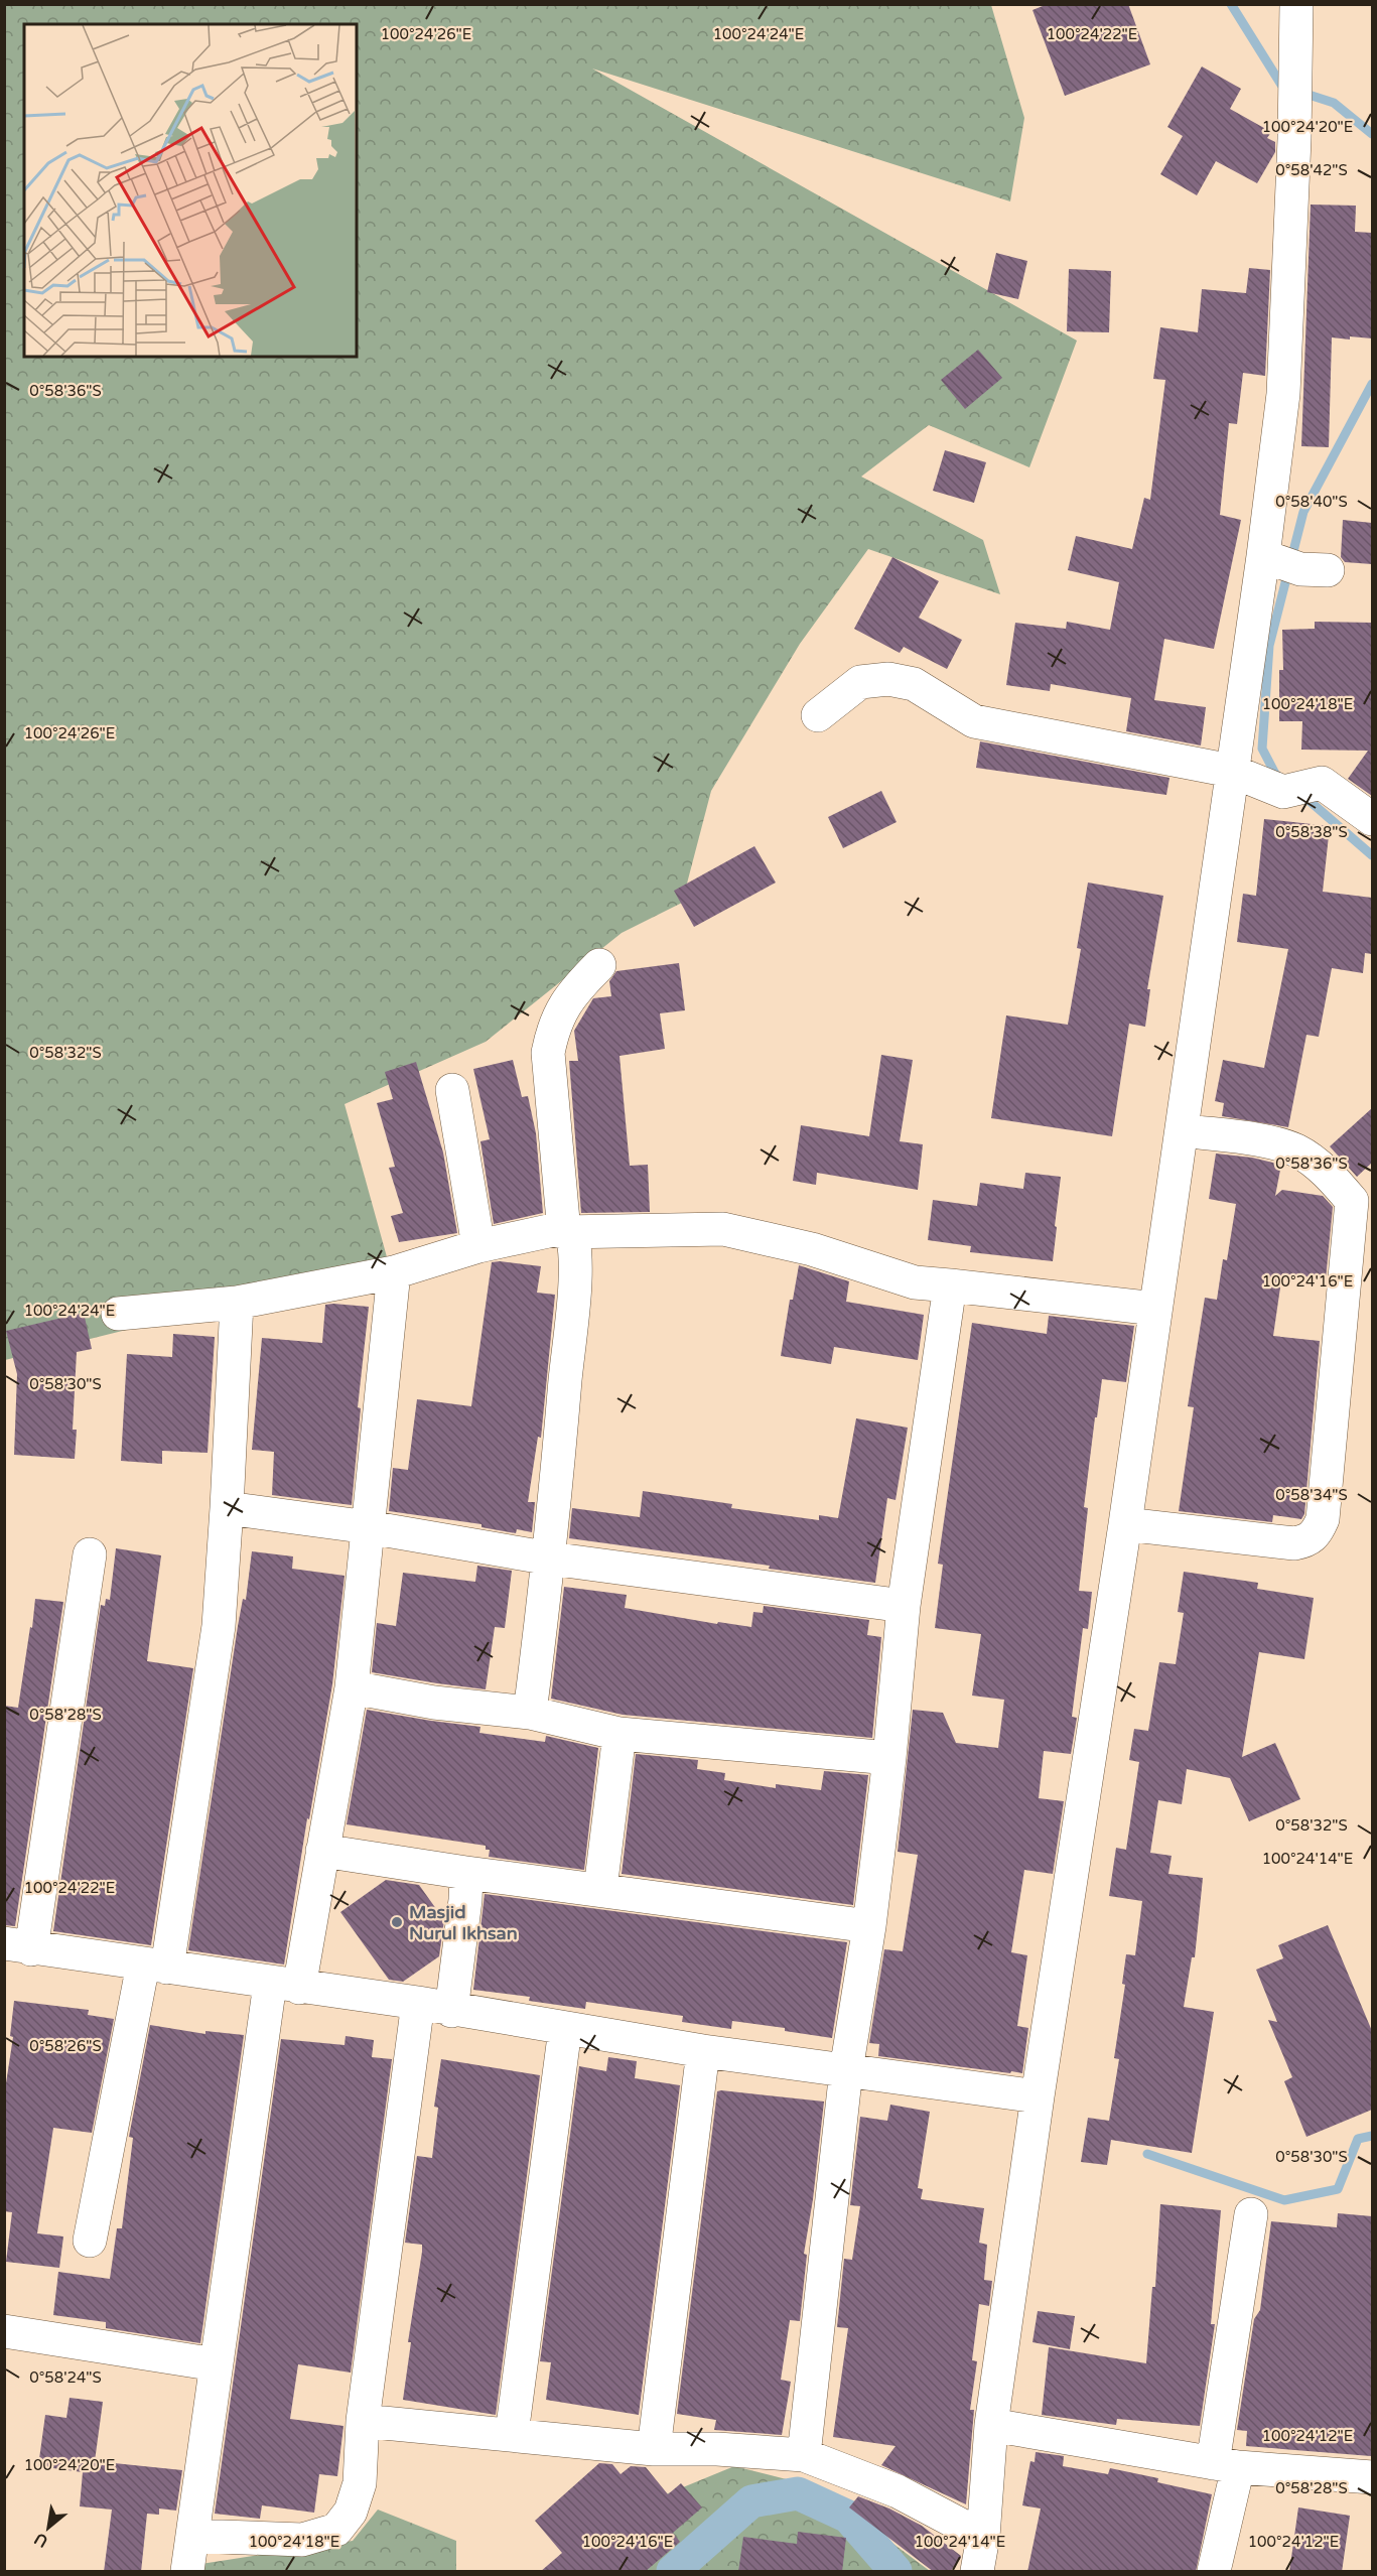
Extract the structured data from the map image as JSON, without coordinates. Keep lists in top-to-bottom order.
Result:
{
  "places": ["Masjid Nurul Ikhsan"],
  "north": "bottom left",
  "coordinates": [
    "100°24'26\"E",
    "100°24'24\"E",
    "100°24'22\"E",
    "100°24'20\"E",
    "0°58'42\"S",
    "0°58'36\"S",
    "0°58'40\"S",
    "100°24'18\"E",
    "0°58'38\"S",
    "0°58'32\"S",
    "100°24'16\"E",
    "0°58'30\"S",
    "0°58'34\"S",
    "0°58'28\"S",
    "100°24'14\"E",
    "0°58'26\"S",
    "0°58'24\"S",
    "100°24'12\"E"
  ]
}
